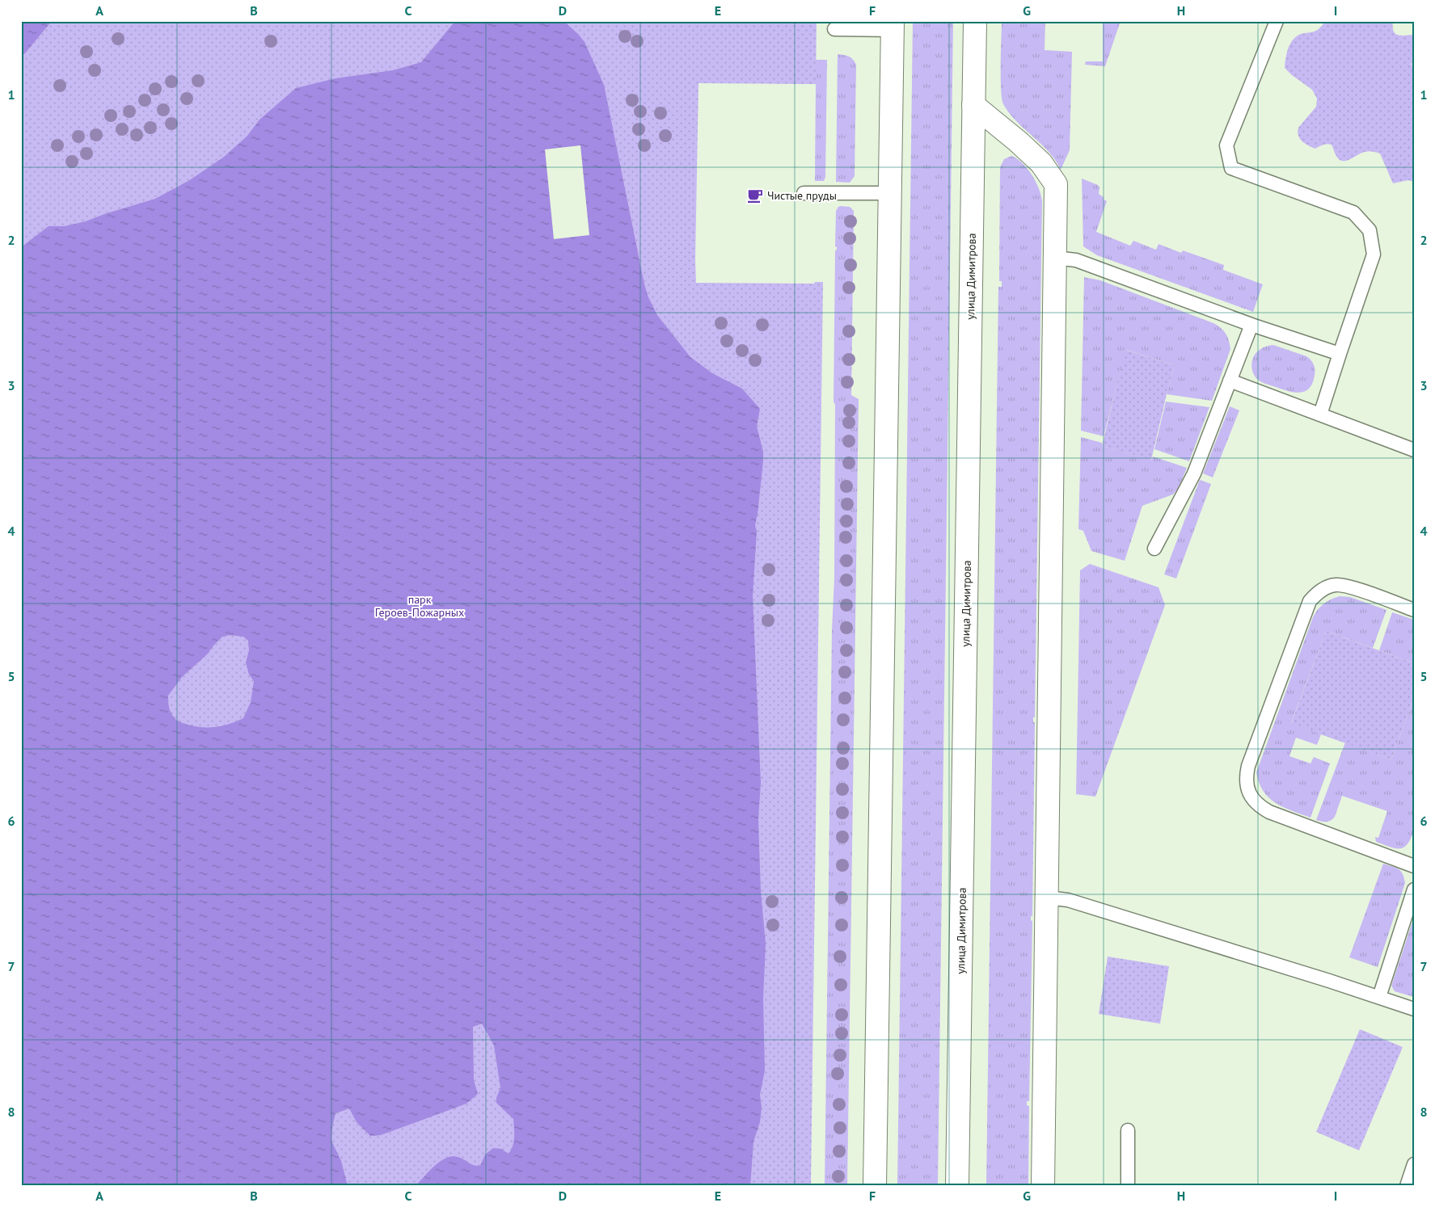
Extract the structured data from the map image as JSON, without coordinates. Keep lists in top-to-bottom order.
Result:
{
  "streets": {
    "street": ["улица Димитрова"]
  },
  "parks": ["парк Героев-Пожарных"],
  "places": {
    "cafe": ["Чистые пруды"]
  },
  "grid": {
    "columns": [
      "A",
      "B",
      "C",
      "D",
      "E",
      "F",
      "G",
      "H",
      "I"
    ],
    "rows": [
      "1",
      "2",
      "3",
      "4",
      "5",
      "6",
      "7",
      "8"
    ]
  }
}
